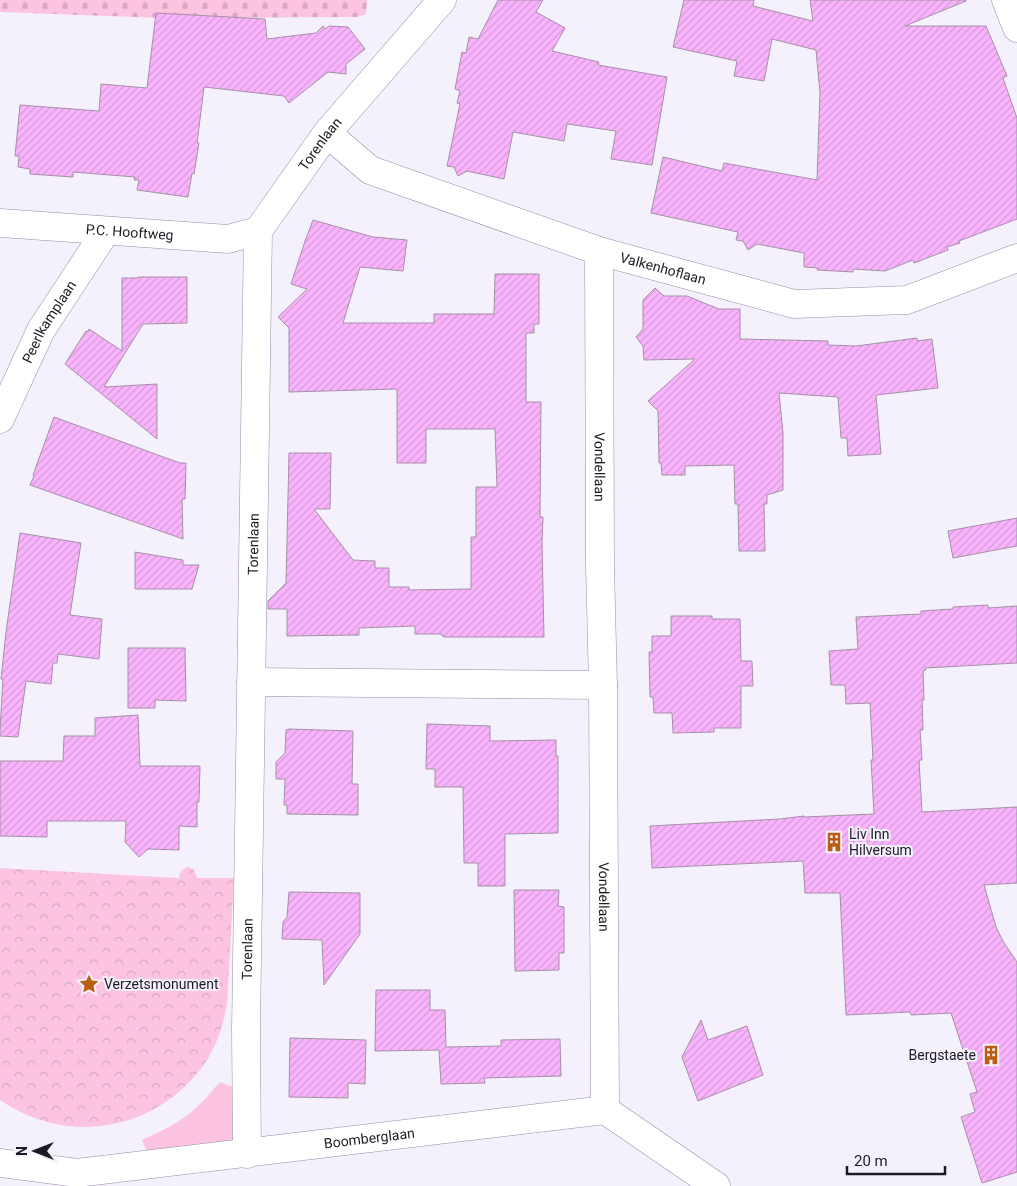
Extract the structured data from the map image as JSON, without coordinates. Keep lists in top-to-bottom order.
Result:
{
  "streets": {
    "street": [
      "Torenlaan",
      "P.C. Hooftweg",
      "Valkenhoflaan",
      "Peerlkamplaan",
      "Vondellaan",
      "Boomberglaan"
    ]
  },
  "crossings": [
    ["Torenlaan", "P.C. Hooftweg"],
    ["Torenlaan", "Valkenhoflaan"],
    ["Torenlaan", "Boomberglaan"],
    ["P.C. Hooftweg", "Peerlkamplaan"],
    ["Valkenhoflaan", "Vondellaan"],
    ["Vondellaan", "Boomberglaan"]
  ],
  "places": {
    "building": ["Liv Inn Hilversum", "Bergstaete"],
    "place": ["Verzetsmonument"]
  },
  "scale_bar": "20 m",
  "north": "left"
}
